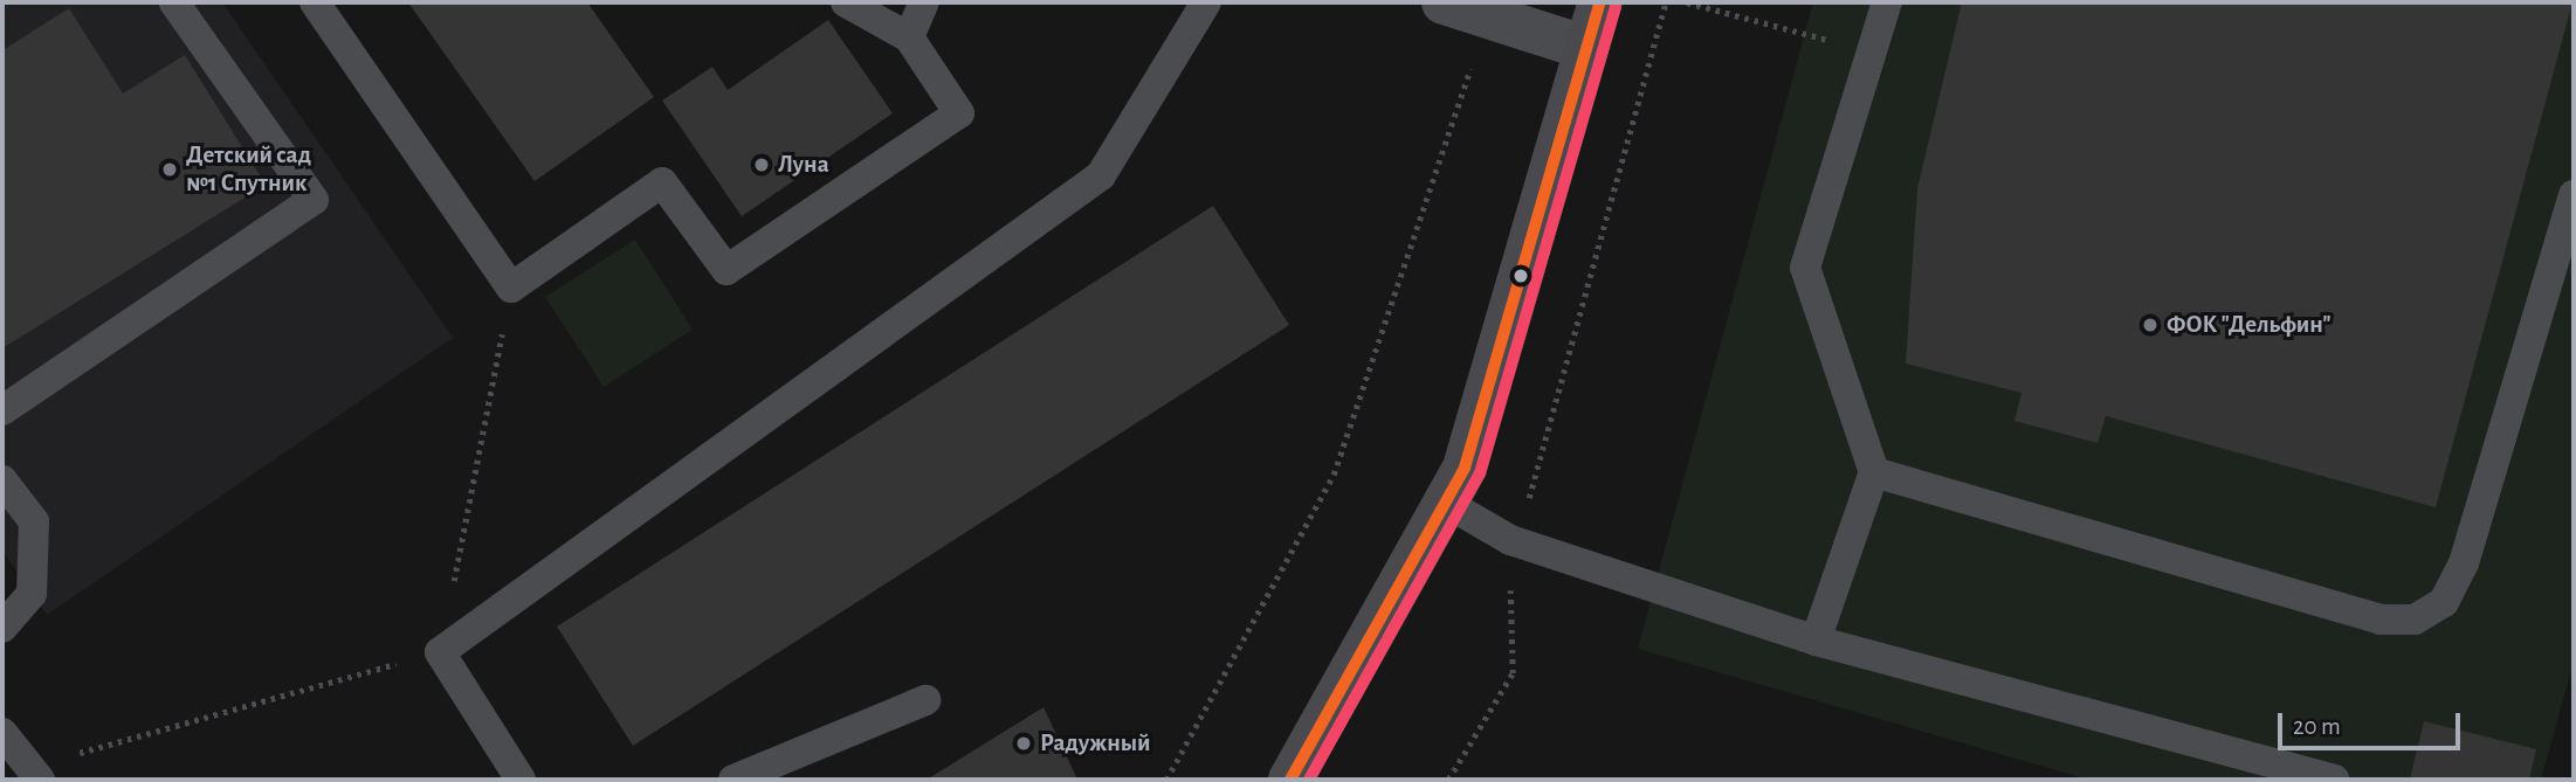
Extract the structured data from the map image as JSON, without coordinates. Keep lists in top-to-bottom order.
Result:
{
  "places": [
    "Луна",
    "Детский сад №1 Спутник",
    "ФОК \"Дельфин\"",
    "Радужный"
  ],
  "scale_bar": "20 m"
}
